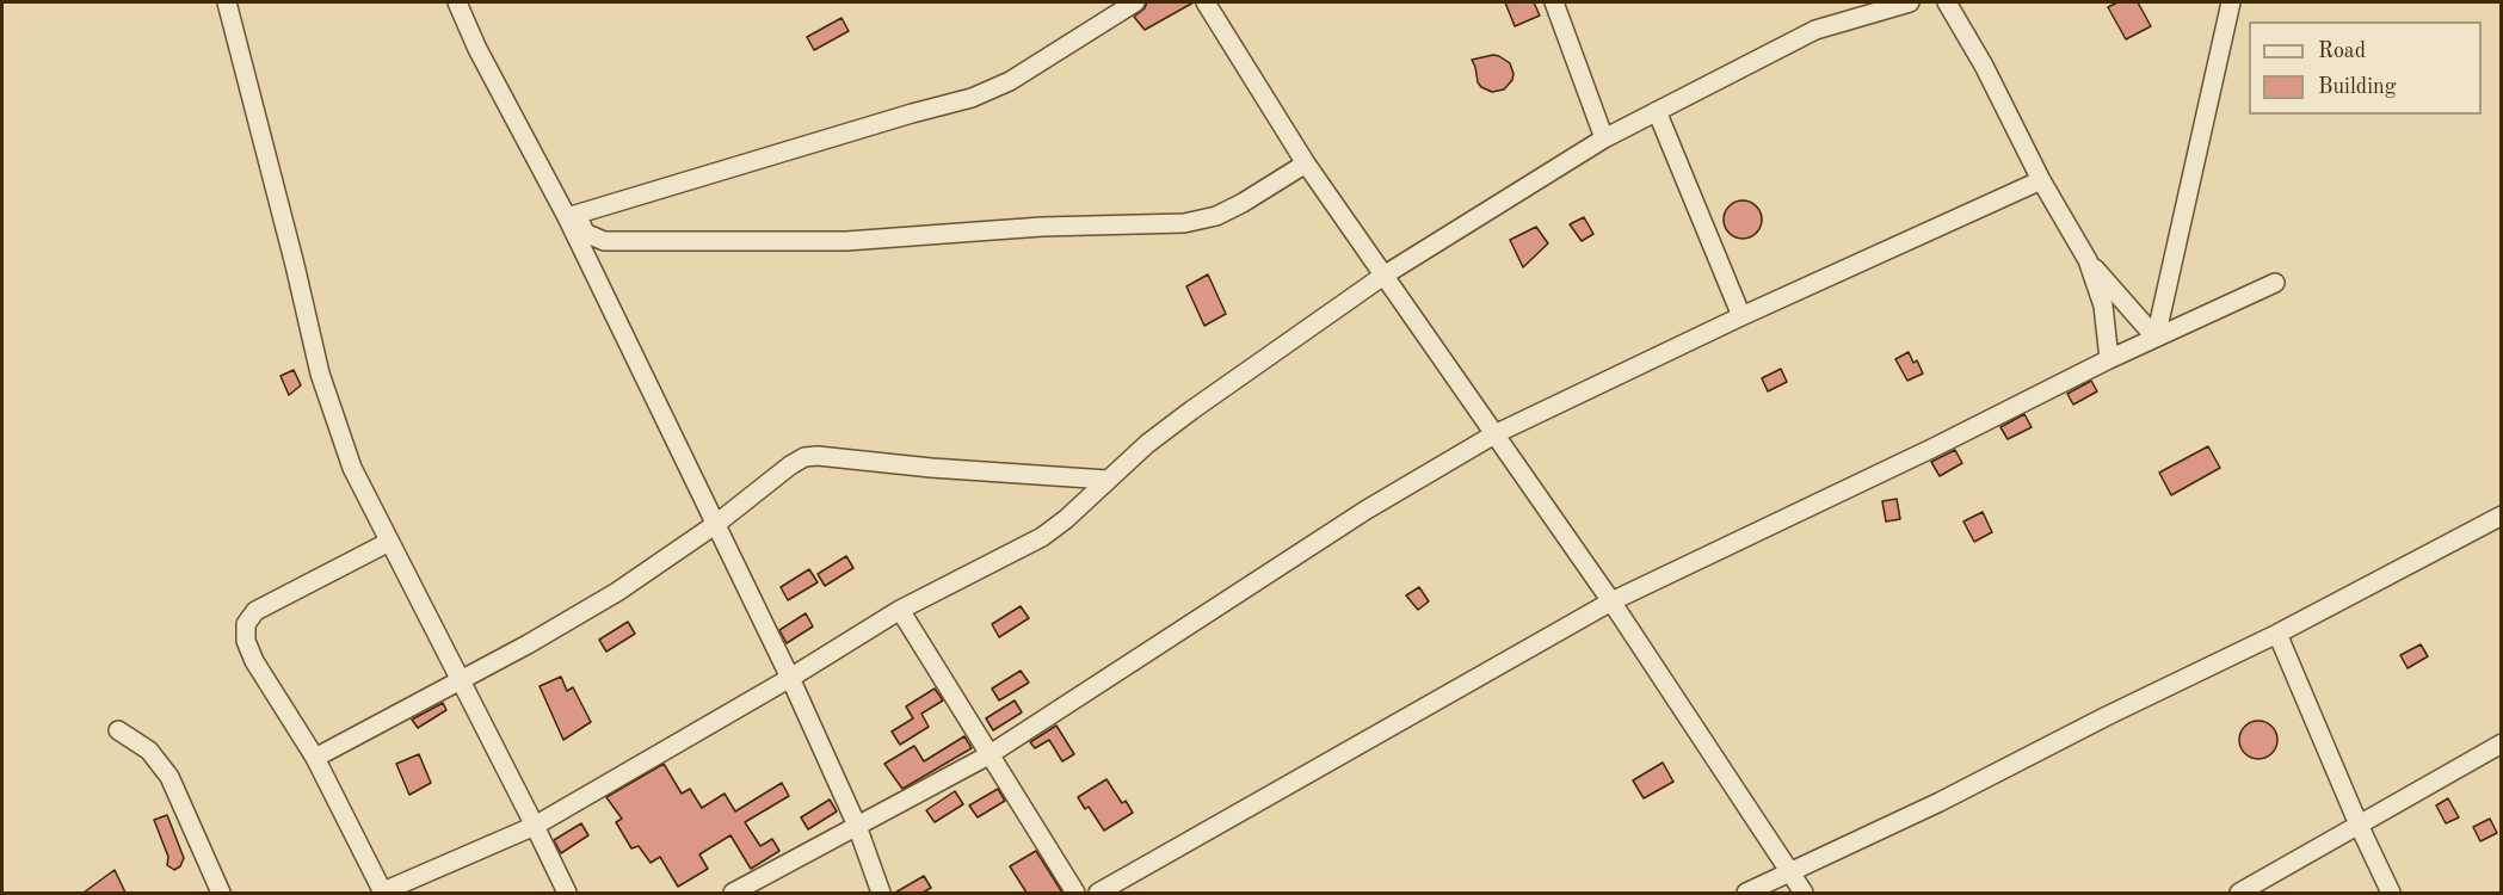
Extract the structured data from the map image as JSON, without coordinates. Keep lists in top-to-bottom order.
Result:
{
  "legend": ["Road", "Building"]
}
